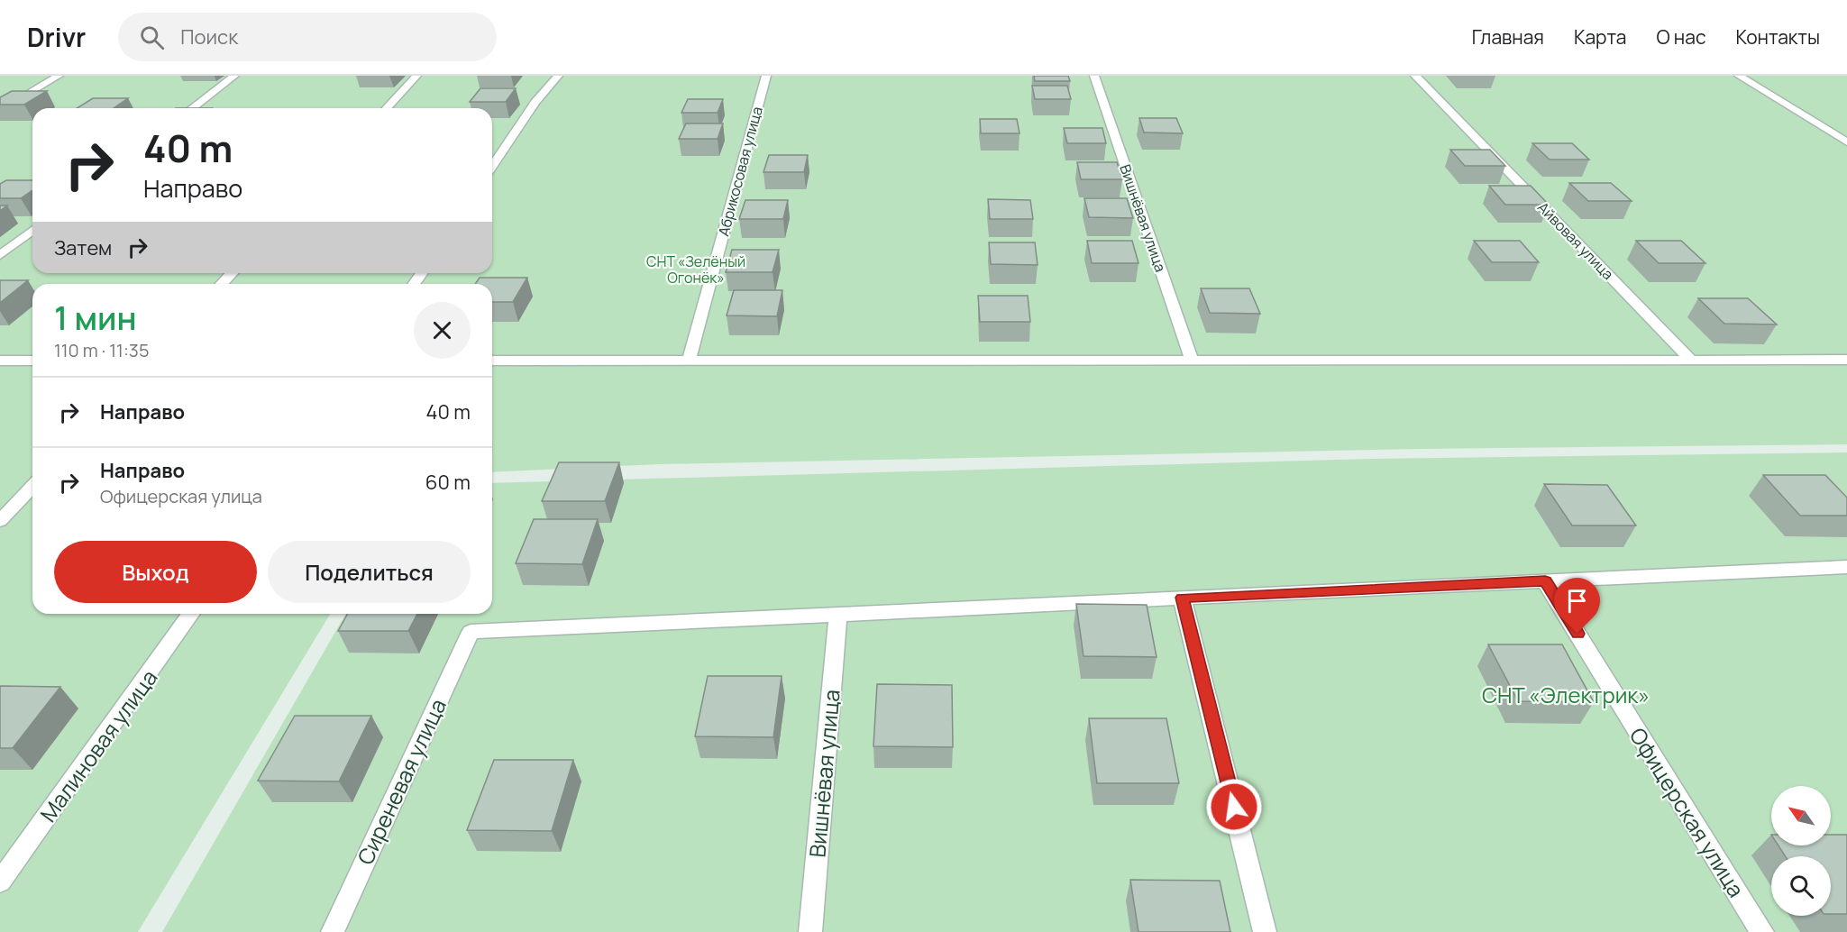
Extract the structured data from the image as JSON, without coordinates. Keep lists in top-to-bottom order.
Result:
{
  "streets": {
    "street": [
      "Абрикосовая улица",
      "Вишнёвая улица",
      "Айвовая улица",
      "Малиновая улица",
      "Сиреневая улица",
      "Офицерская улица"
    ]
  },
  "crossings": [
    ["Вишнёвая улица", "Сиреневая улица"]
  ],
  "parks": ["СНТ «Зелёный Огонёк»", "СНТ «Электрик»"],
  "north": "top left",
  "page": {
    "header": "Drivr",
    "search": "Поиск",
    "nav": [
      "Главная",
      "Карта",
      "О нас",
      "Контакты"
    ],
    "turn": ["40 m", "Направо"],
    "then": "Затем",
    "heading": ["1 мин", "110 m · 11:35"],
    "list": [
      {
        "name": "Направо",
        "value": "40 m"
      },
      {
        "name": "Направо",
        "note": "Офицерская улица",
        "value": "60 m"
      }
    ],
    "buttons": ["Выход", "Поделиться"]
  }
}
